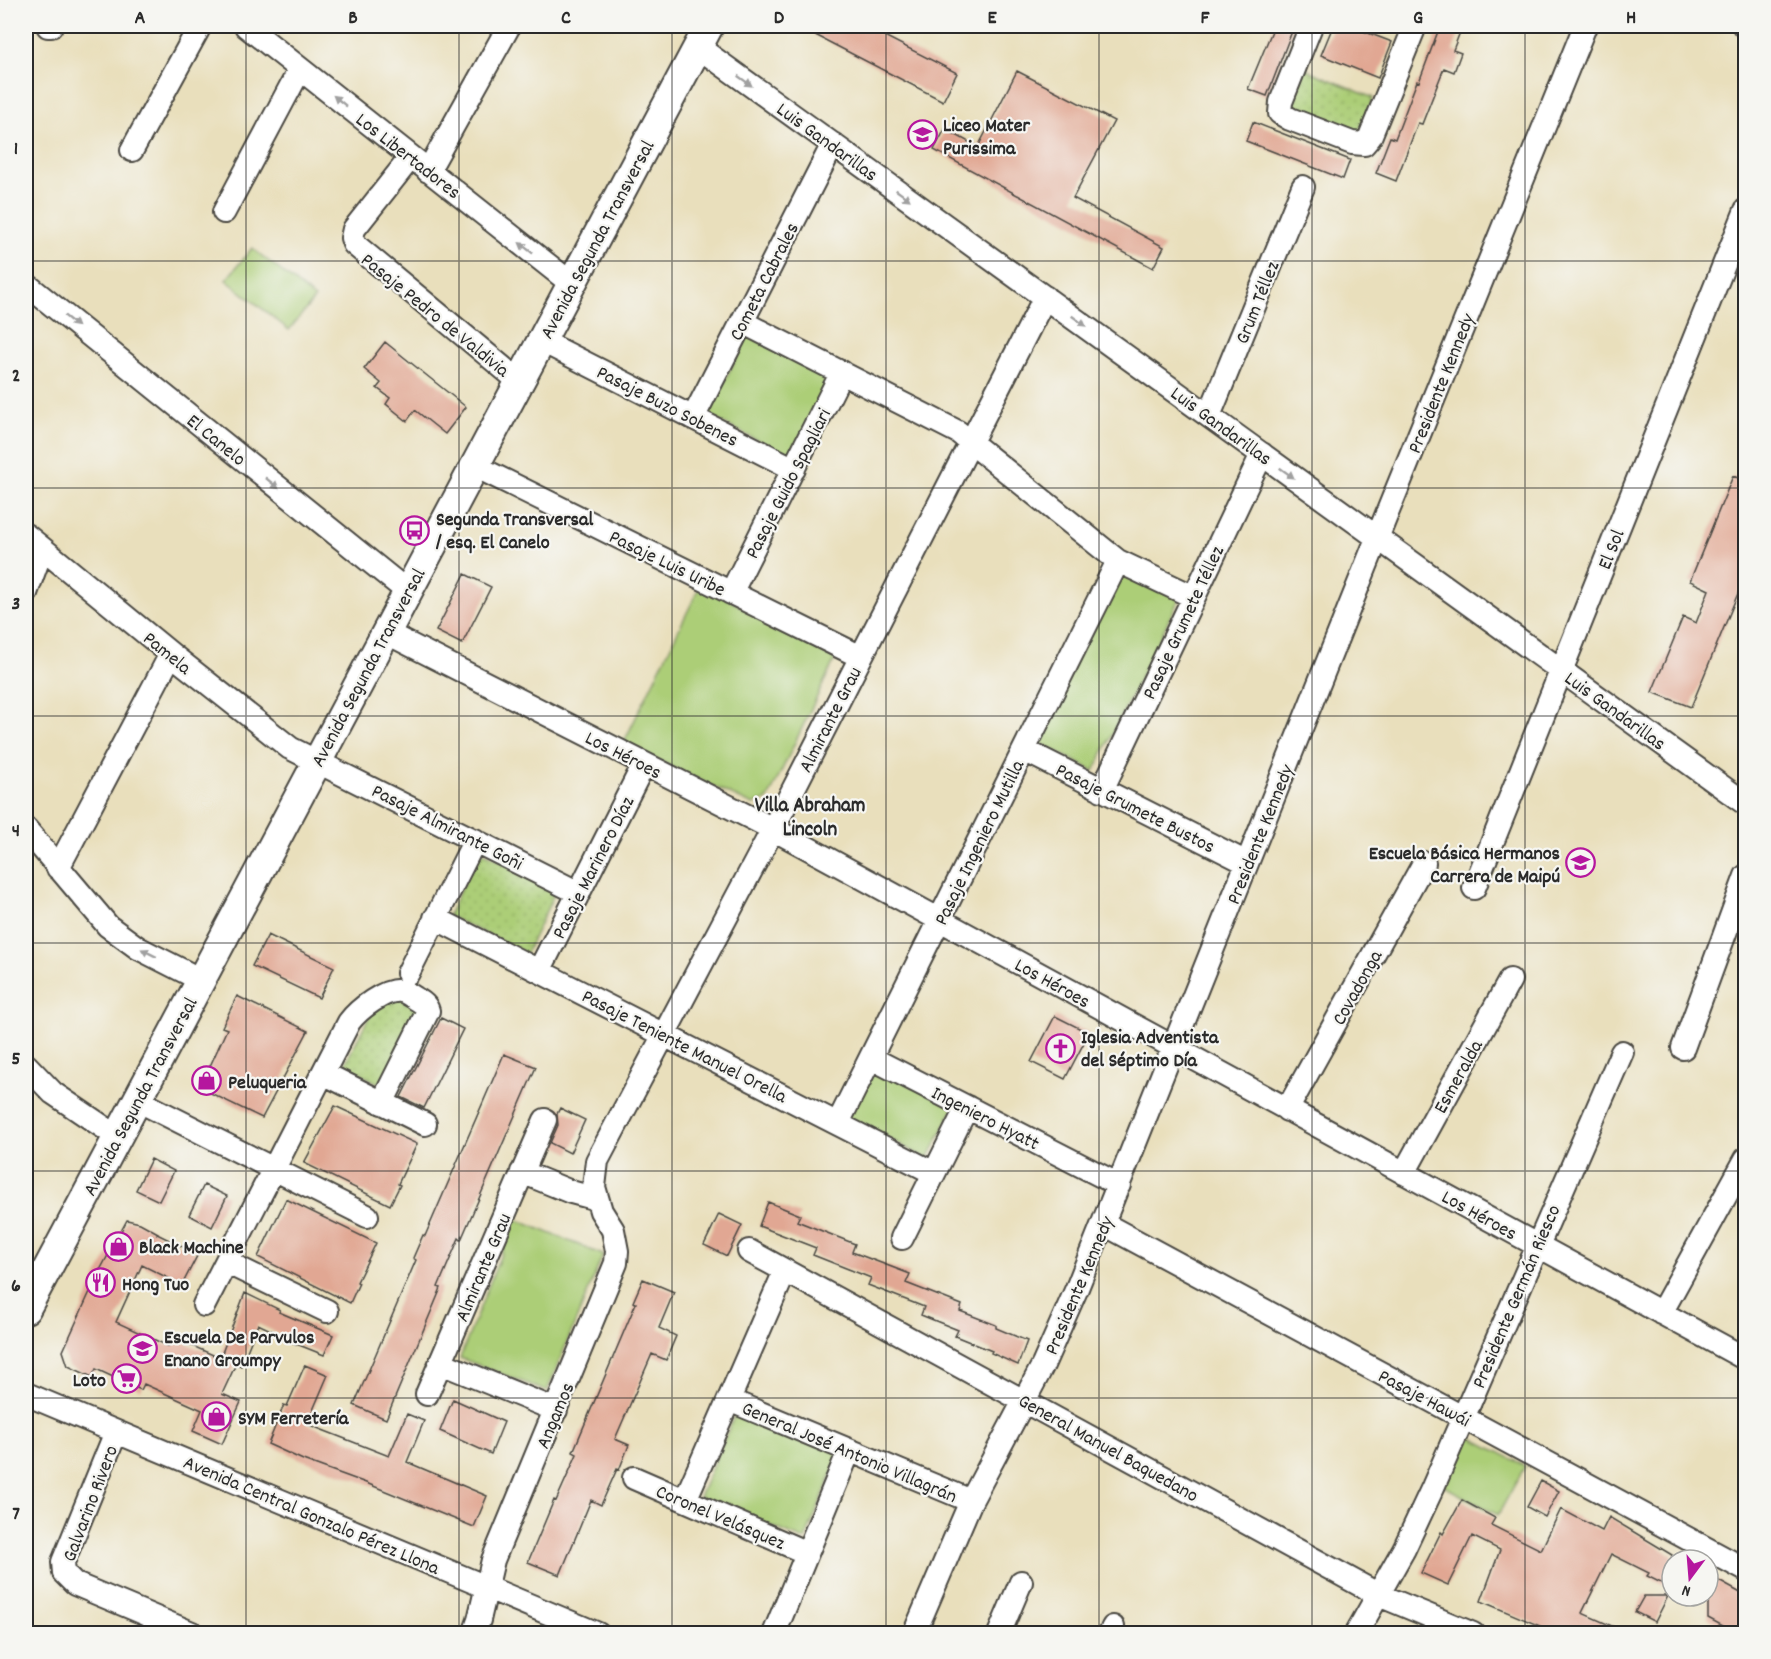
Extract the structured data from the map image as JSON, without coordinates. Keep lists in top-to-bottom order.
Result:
{
  "streets": {
    "main road": ["Avenida Segunda Transversal"],
    "street": [
      "Luis Gandarillas",
      "Los Libertadores",
      "Cometa Cabrales",
      "Grum Téllez",
      "Pasaje Pedro de Valdivia",
      "Presidente Kennedy",
      "Pasaje Buzo Sobenes",
      "El Canelo",
      "Pasaje Guido Spagliari",
      "El Sol",
      "Pasaje Luis Uribe",
      "Pasaje Grumete Téllez",
      "Pamela",
      "Almirante Grau",
      "Los Héroes",
      "Pasaje Grumete Bustos",
      "Pasaje Almirante Goñi",
      "Pasaje Ingeniero Mutilla",
      "Pasaje Marinero Díaz",
      "Covadonga",
      "Pasaje Teniente Manuel Orella",
      "Esmeralda",
      "Ingeniero Hyatt",
      "Presidente Germán Riesco",
      "Pasaje Hawái",
      "Angamos",
      "General Manuel Baquedano",
      "General José Antonio Villagrán",
      "Galvarino Rivero",
      "Avenida Central Gonzalo Pérez Llona",
      "Coronel Velásquez"
    ]
  },
  "crossings": [
    ["Luis Gandarillas", "Avenida Segunda Transversal"],
    ["Luis Gandarillas", "Cometa Cabrales"],
    ["Luis Gandarillas", "Grum Téllez"],
    ["Luis Gandarillas", "Presidente Kennedy"],
    ["Luis Gandarillas", "El Sol"],
    ["Luis Gandarillas", "Pasaje Grumete Téllez"],
    ["Luis Gandarillas", "Almirante Grau"],
    ["Los Libertadores", "Avenida Segunda Transversal"],
    ["Los Libertadores", "Pasaje Pedro de Valdivia"],
    ["Avenida Segunda Transversal", "Pasaje Pedro de Valdivia"],
    ["Avenida Segunda Transversal", "Pasaje Buzo Sobenes"],
    ["Avenida Segunda Transversal", "El Canelo"],
    ["Avenida Segunda Transversal", "Pasaje Luis Uribe"],
    ["Avenida Segunda Transversal", "Pamela"],
    ["Avenida Segunda Transversal", "Los Héroes"],
    ["Avenida Segunda Transversal", "Pasaje Almirante Goñi"],
    ["Cometa Cabrales", "Pasaje Buzo Sobenes"],
    ["Presidente Kennedy", "Los Héroes"],
    ["Presidente Kennedy", "Pasaje Grumete Bustos"],
    ["Presidente Kennedy", "Ingeniero Hyatt"],
    ["Presidente Kennedy", "Pasaje Hawái"],
    ["Presidente Kennedy", "General Manuel Baquedano"],
    ["Presidente Kennedy", "General José Antonio Villagrán"],
    ["Pasaje Buzo Sobenes", "Pasaje Guido Spagliari"],
    ["Pasaje Guido Spagliari", "Pasaje Luis Uribe"],
    ["Pasaje Luis Uribe", "Almirante Grau"],
    ["Pasaje Grumete Téllez", "Pasaje Grumete Bustos"],
    ["Pamela", "Pasaje Almirante Goñi"],
    ["Almirante Grau", "Los Héroes"],
    ["Almirante Grau", "Pasaje Teniente Manuel Orella"],
    ["Almirante Grau", "Angamos"],
    ["Los Héroes", "Pasaje Ingeniero Mutilla"],
    ["Los Héroes", "Pasaje Marinero Díaz"],
    ["Los Héroes", "Covadonga"],
    ["Los Héroes", "Esmeralda"],
    ["Los Héroes", "Presidente Germán Riesco"],
    ["Pasaje Grumete Bustos", "Pasaje Ingeniero Mutilla"],
    ["Pasaje Almirante Goñi", "Pasaje Marinero Díaz"],
    ["Pasaje Ingeniero Mutilla", "Pasaje Teniente Manuel Orella"],
    ["Pasaje Ingeniero Mutilla", "Ingeniero Hyatt"],
    ["Pasaje Marinero Díaz", "Pasaje Teniente Manuel Orella"],
    ["Presidente Germán Riesco", "Pasaje Hawái"],
    ["Presidente Germán Riesco", "General Manuel Baquedano"],
    ["Angamos", "Avenida Central Gonzalo Pérez Llona"],
    ["Galvarino Rivero", "Avenida Central Gonzalo Pérez Llona"]
  ],
  "one_way": ["Los Libertadores", "El Canelo"],
  "districts": ["Villa Abraham Lincoln"],
  "places": {
    "school or university": ["Liceo Mater Purissima", "Escuela Básica Hermanos Carrera de Maipú", "Escuela De Parvulos Enano Groumpy"],
    "bus stop": ["Segunda Transversal / esq. El Canelo"],
    "church": ["Iglesia Adventista del Séptimo Día"],
    "shop": ["Peluqueria", "Black Machine", "SYM Ferretería"],
    "restaurant": ["Hong Tuo"],
    "supermarket": ["Loto"]
  },
  "north": "bottom",
  "grid": {
    "columns": [
      "A",
      "B",
      "C",
      "D",
      "E",
      "F",
      "G",
      "H"
    ],
    "rows": [
      "1",
      "2",
      "3",
      "4",
      "5",
      "6",
      "7"
    ]
  }
}
